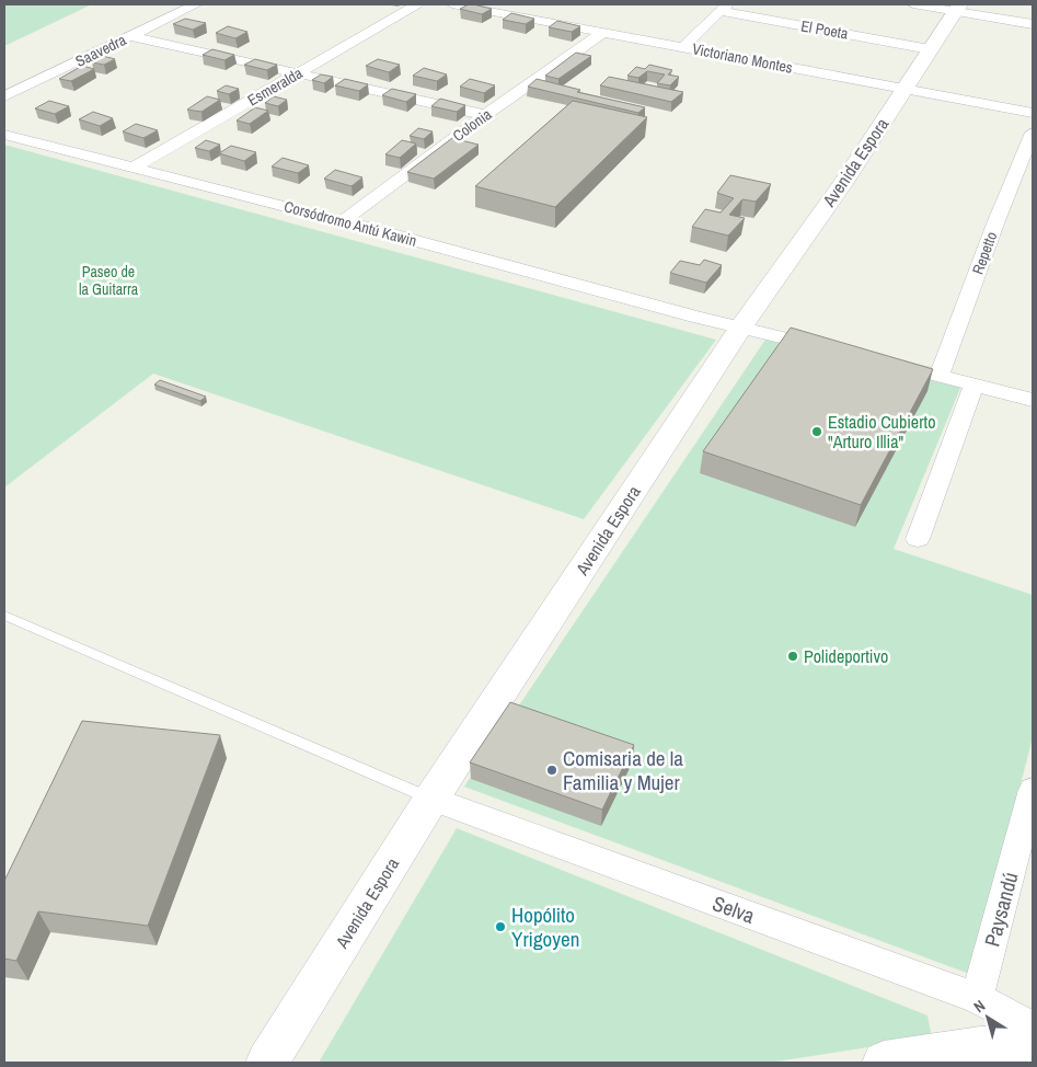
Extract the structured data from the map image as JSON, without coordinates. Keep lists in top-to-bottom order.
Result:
{
  "streets": {
    "main road": ["Avenida Espora"],
    "street": [
      "El Poeta",
      "Saavedra",
      "Victoriano Montes",
      "Esmeralda",
      "Colonia",
      "Corsódromo Antú Kawin",
      "Repetto",
      "Selva",
      "Paysandú"
    ]
  },
  "crossings": [
    ["El Poeta", "Avenida Espora"],
    ["Victoriano Montes", "Colonia"],
    ["Victoriano Montes", "Avenida Espora"],
    ["Esmeralda", "Corsódromo Antú Kawin"],
    ["Colonia", "Corsódromo Antú Kawin"],
    ["Avenida Espora", "Corsódromo Antú Kawin"],
    ["Avenida Espora", "Selva"],
    ["Selva", "Paysandú"]
  ],
  "parks": ["Paseo de la Guitarra"],
  "places": [
    "Estadio Cubierto \"Arturo Illia\"",
    "Polideportivo",
    "Comisaria de la Familia y Mujer",
    "Hopólito Yrigoyen"
  ],
  "north": "top left"
}
